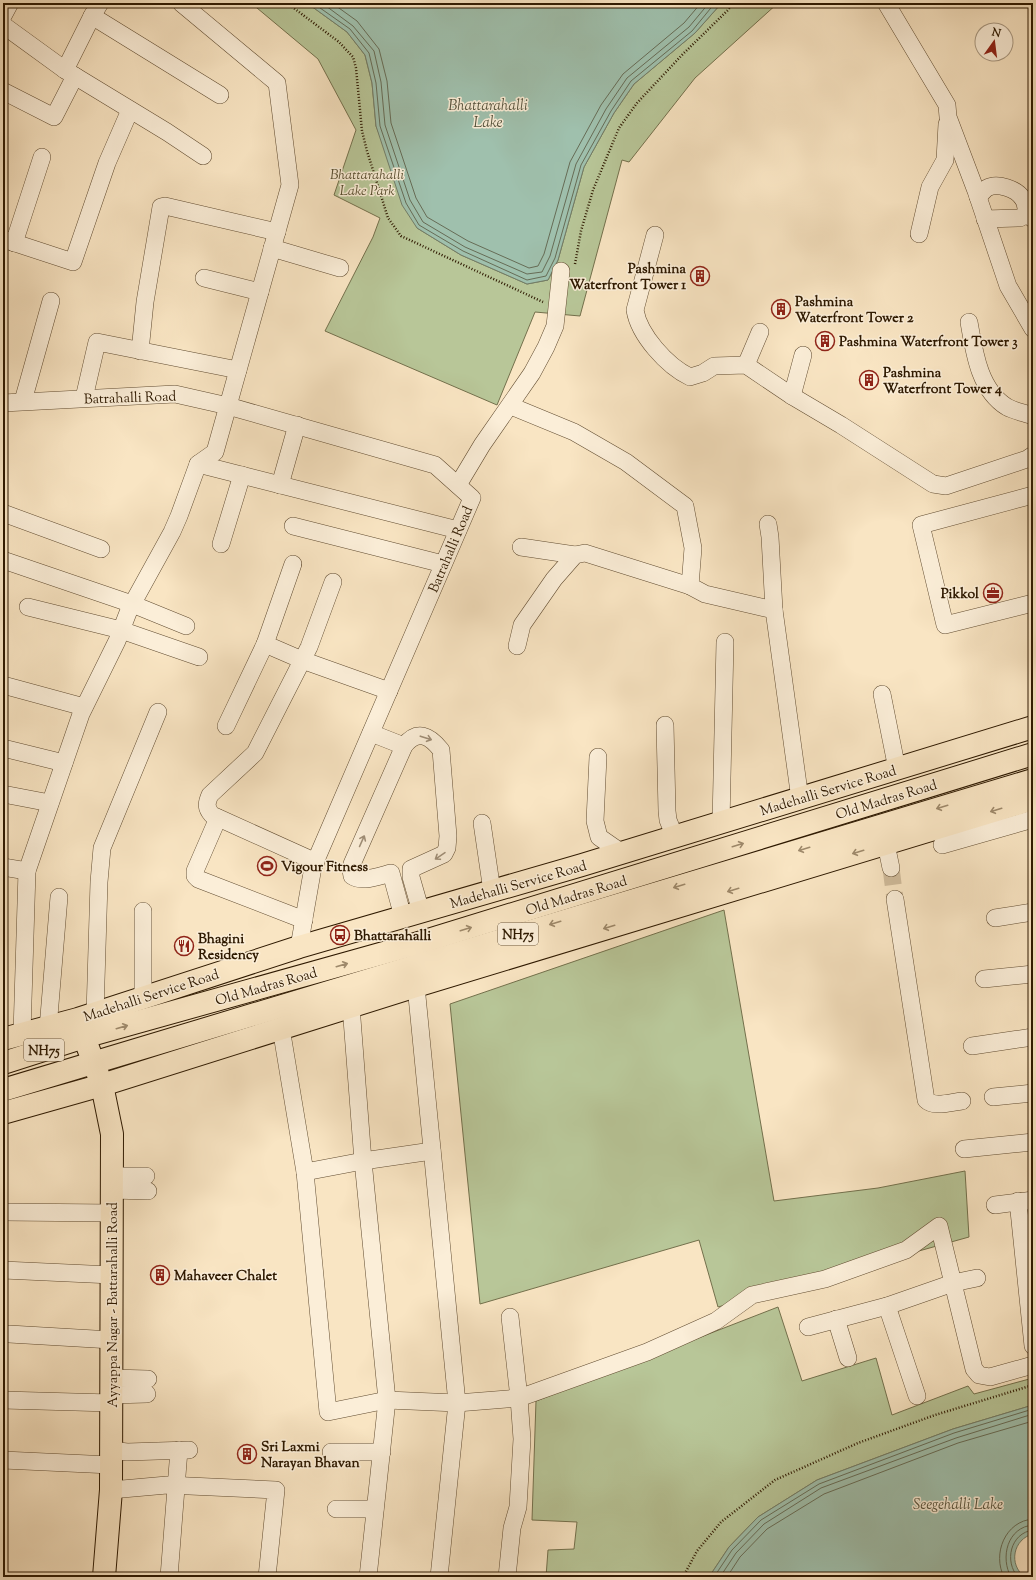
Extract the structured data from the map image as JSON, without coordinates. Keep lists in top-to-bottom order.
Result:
{
  "streets": {
    "main road": [
      "Madehalli Service Road",
      "Old Madras Road",
      "NH75",
      "Ayyappa Nagar - Battarahalli Road"
    ],
    "street": ["Batrahalli Road"]
  },
  "crossings": [
    ["Batrahalli Road", "Madehalli Service Road"],
    ["Old Madras Road", "Ayyappa Nagar - Battarahalli Road"]
  ],
  "water": ["Bhattarahalli Lake", "Seegehalli Lake"],
  "parks": ["Bhattarahalli Lake Park"],
  "places": {
    "building": [
      "Pashmina Waterfront Tower 1",
      "Pashmina Waterfront Tower 2",
      "Pashmina Waterfront Tower 3",
      "Pashmina Waterfront Tower 4",
      "Mahaveer Chalet",
      "Sri Laxmi Narayan Bhavan"
    ],
    "office": ["Pikkol"],
    "sports": ["Vigour Fitness"],
    "bus stop": ["Bhattarahalli"],
    "restaurant": ["Bhagini Residency"]
  },
  "north": "top"
}
